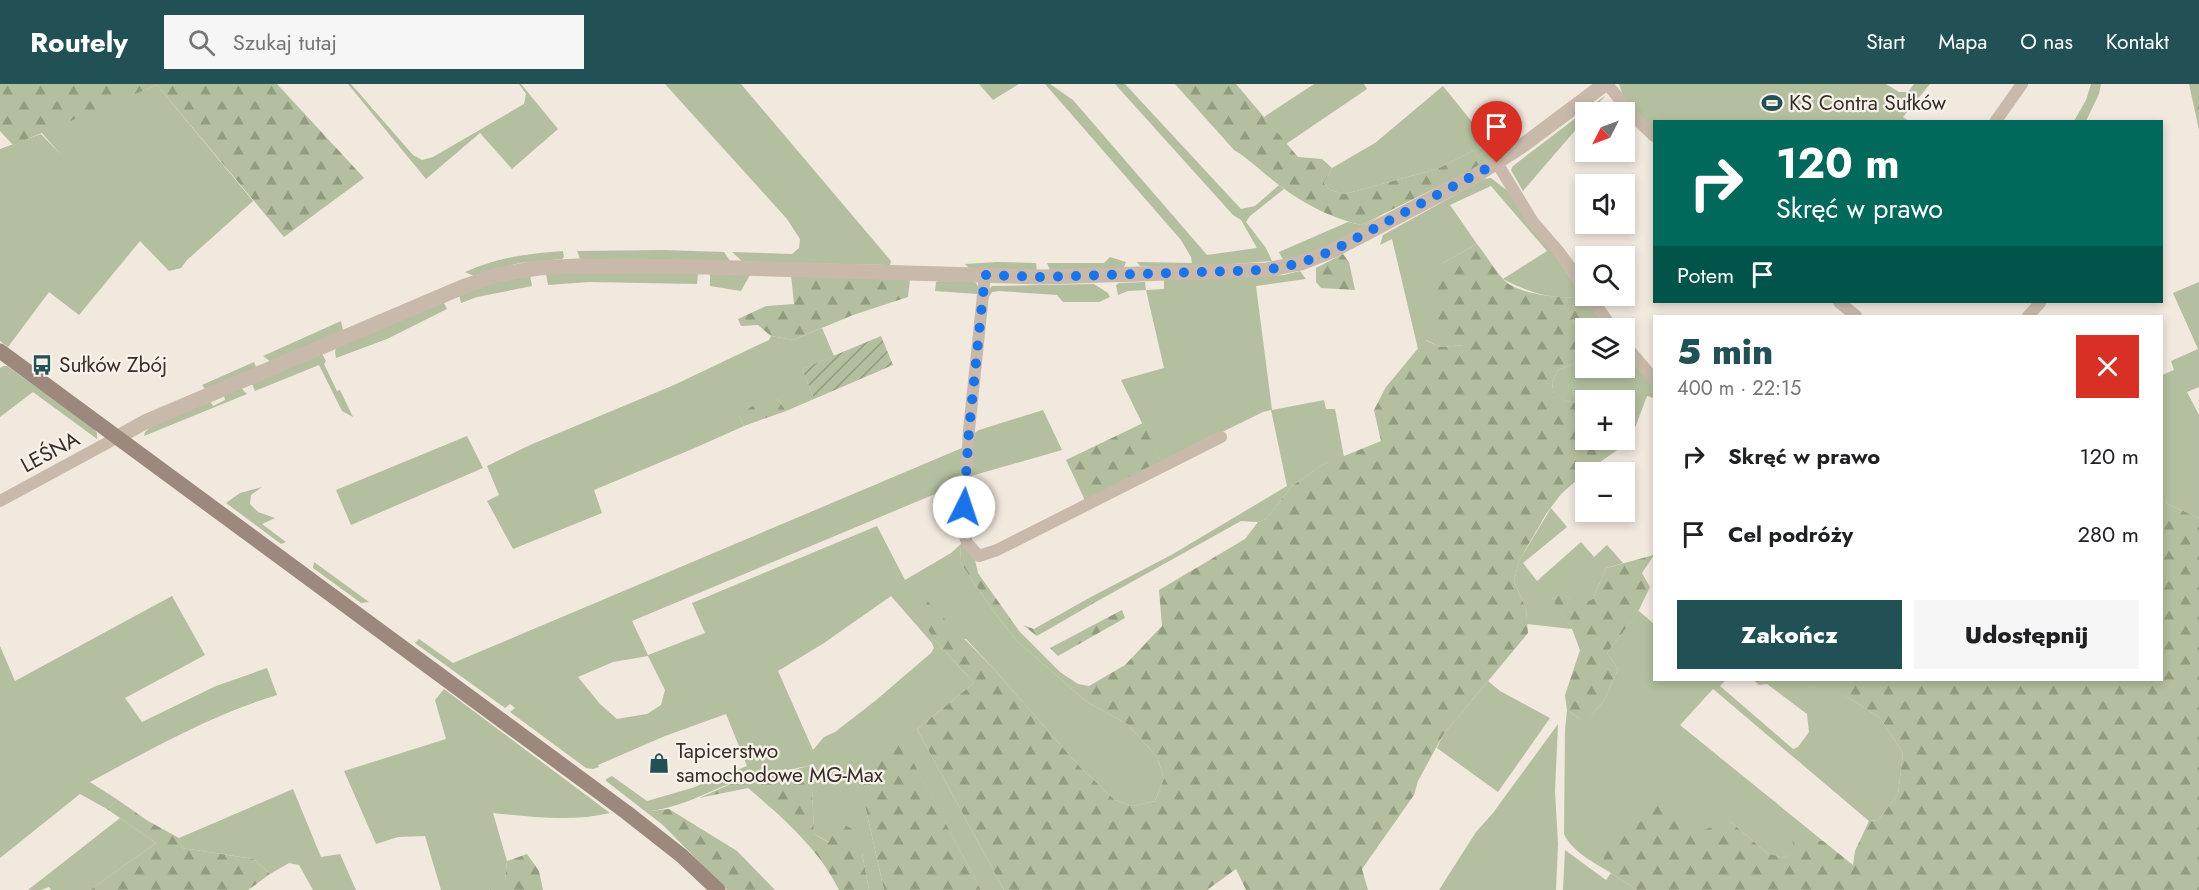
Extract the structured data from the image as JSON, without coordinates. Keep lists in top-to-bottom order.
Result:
{
  "streets": {
    "street": ["LEŚNA"]
  },
  "places": {
    "sports": ["KS Contra Sułków"],
    "bus stop": ["Sułków Zbój"],
    "shop": ["Tapicerstwo samochodowe MG-Max"]
  },
  "north": "bottom left",
  "page": {
    "header": "Routely",
    "search": "Szukaj tutaj",
    "nav": [
      "Start",
      "Mapa",
      "O nas",
      "Kontakt"
    ],
    "map_buttons": ["+", "−"],
    "turn": ["120 m", "Skręć w prawo"],
    "then": "Potem",
    "heading": ["5 min", "400 m · 22:15"],
    "list": [
      {
        "name": "Skręć w prawo",
        "value": "120 m"
      },
      {
        "name": "Cel podróży",
        "value": "280 m"
      }
    ],
    "buttons": ["Zakończ", "Udostępnij"]
  }
}
